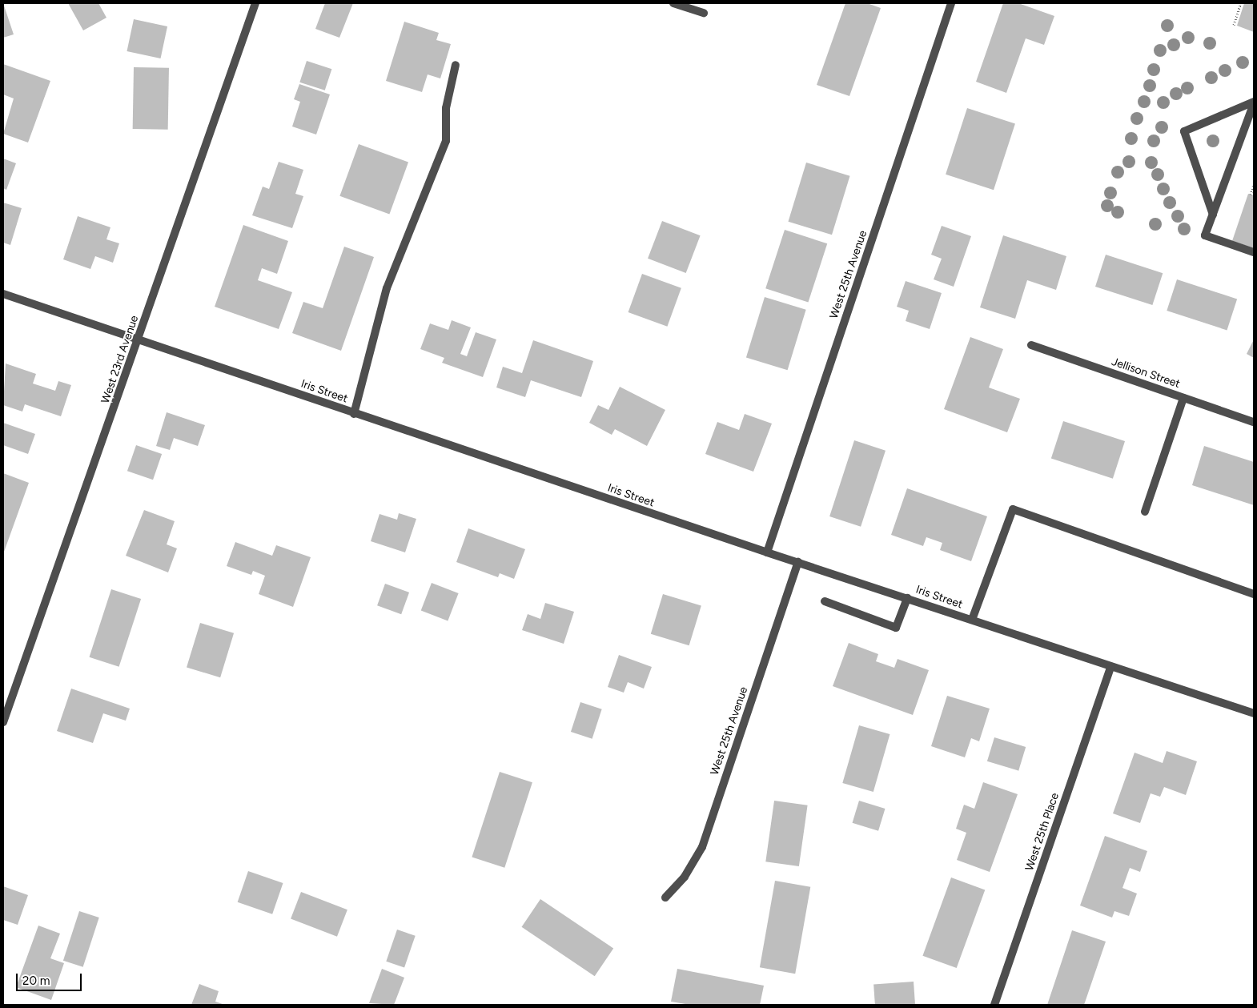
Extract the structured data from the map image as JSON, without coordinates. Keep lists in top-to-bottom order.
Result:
{
  "streets": {
    "street": [
      "West 25th Avenue",
      "West 23rd Avenue",
      "Jellison Street",
      "Iris Street",
      "West 25th Place"
    ]
  },
  "crossings": [
    ["West 25th Avenue", "Iris Street"],
    ["West 23rd Avenue", "Iris Street"],
    ["Iris Street", "West 25th Place"]
  ],
  "scale_bar": "20 m"
}
